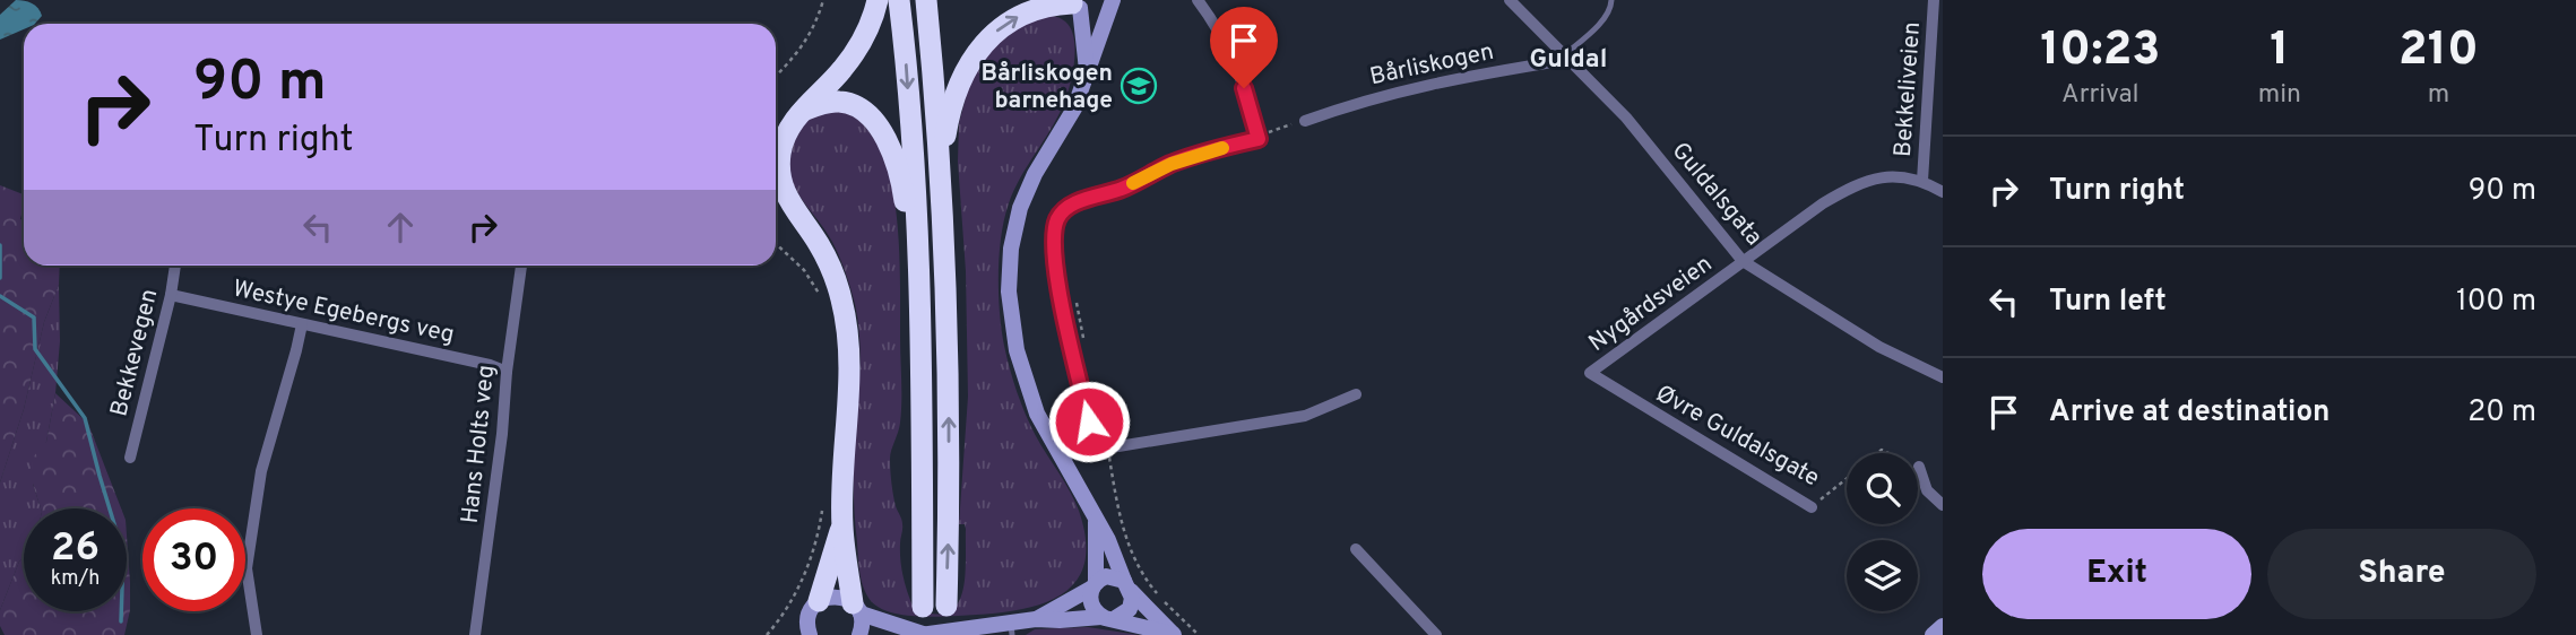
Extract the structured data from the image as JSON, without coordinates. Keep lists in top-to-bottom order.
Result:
{
  "streets": {
    "street": [
      "Bårliskogen",
      "Bekkeliveien",
      "Guldalsgata",
      "Nygårdsveien",
      "Westye Egebergs veg",
      "Bekkevegen",
      "Øvre Guldalsgate",
      "Hans Holts veg"
    ]
  },
  "crossings": [
    ["Bårliskogen", "Guldalsgata"],
    ["Bekkeliveien", "Nygårdsveien"],
    ["Guldalsgata", "Nygårdsveien"],
    ["Nygårdsveien", "Øvre Guldalsgate"],
    ["Westye Egebergs veg", "Bekkevegen"],
    ["Westye Egebergs veg", "Hans Holts veg"]
  ],
  "districts": ["Guldal"],
  "places": {
    "school or university": ["Bårliskogen barnehage"]
  },
  "page": {
    "eta": [
      "10:23",
      "Arrival",
      "1",
      "min",
      "210",
      "m"
    ],
    "turn": ["90 m", "Turn right"],
    "list": [
      {
        "name": "Turn right",
        "value": "90 m"
      },
      {
        "name": "Turn left",
        "value": "100 m"
      },
      {
        "name": "Arrive at destination",
        "value": "20 m"
      }
    ],
    "speed": "26 km/h",
    "limit": "30",
    "buttons": ["Exit", "Share"]
  }
}
